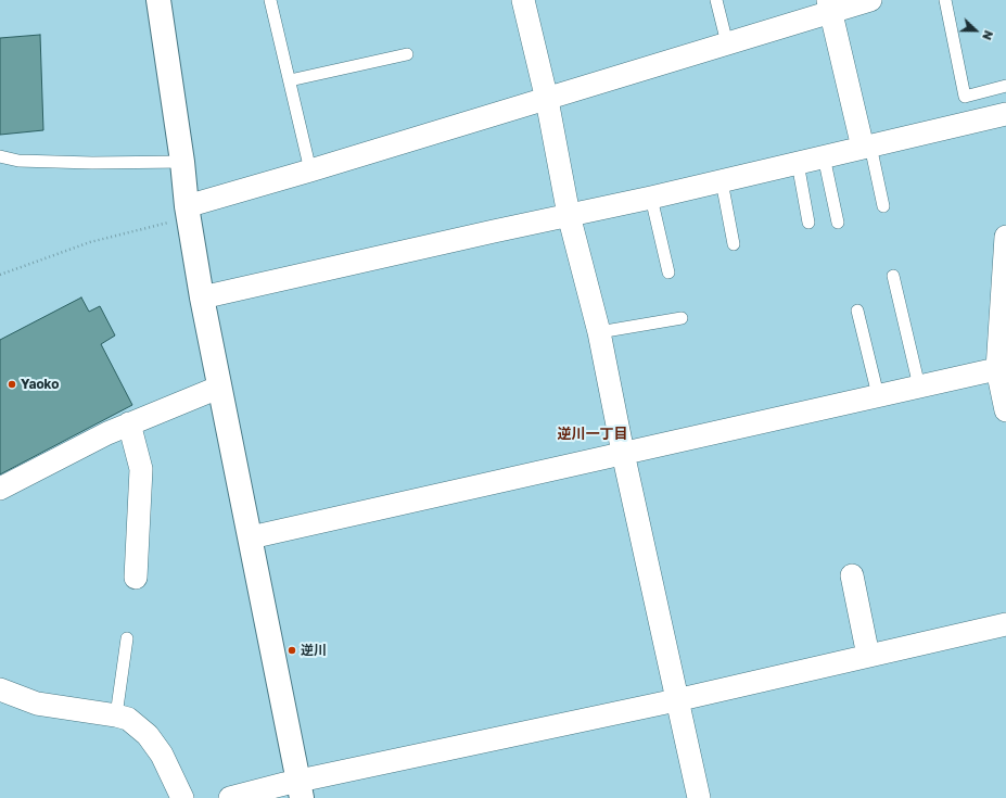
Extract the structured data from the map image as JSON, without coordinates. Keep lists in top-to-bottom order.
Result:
{
  "districts": ["逆川一丁目"],
  "places": ["Yaoko", "逆川"],
  "north": "right"
}
